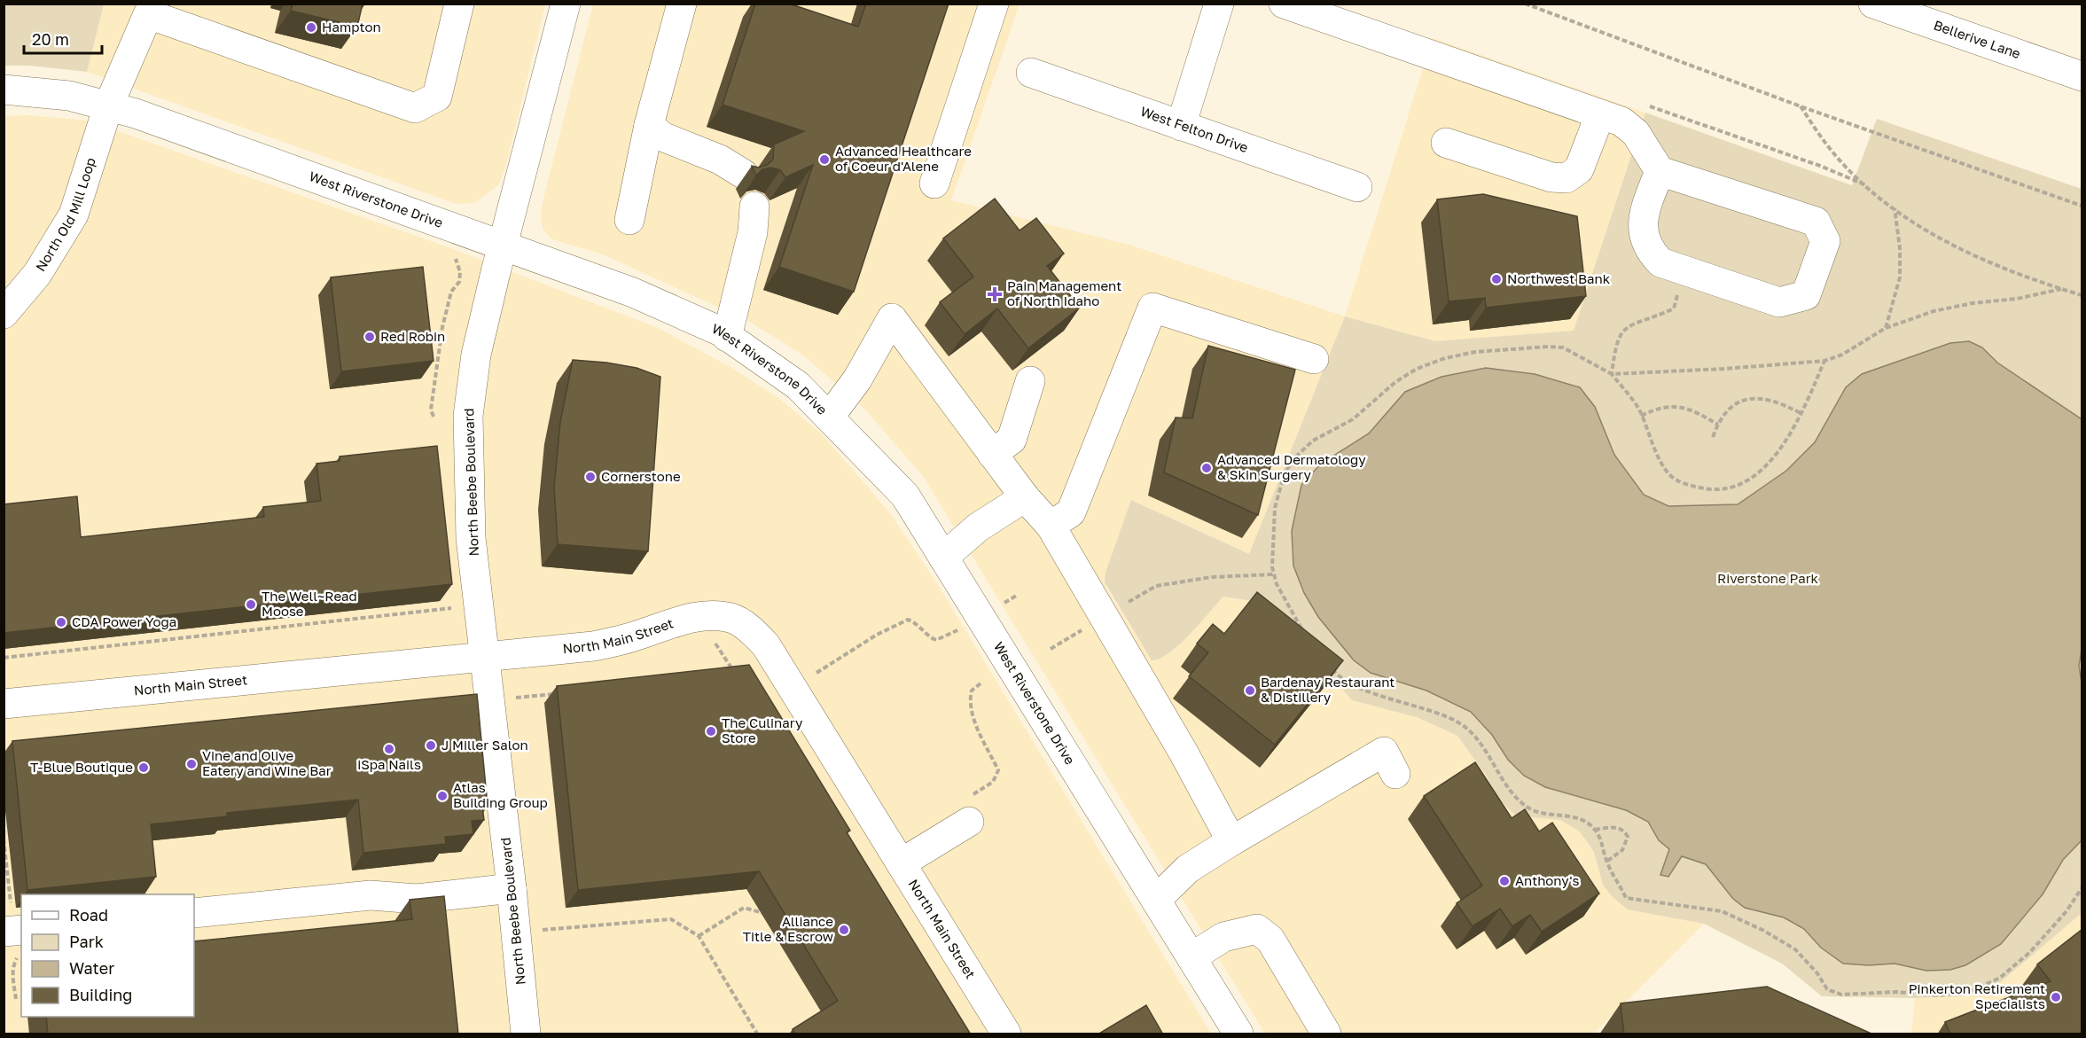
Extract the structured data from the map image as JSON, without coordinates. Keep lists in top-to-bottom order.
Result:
{
  "streets": {
    "street": [
      "Bellerive Lane",
      "West Felton Drive",
      "West Riverstone Drive",
      "North Old Mill Loop",
      "North Beebe Boulevard",
      "North Main Street"
    ]
  },
  "crossings": [
    ["West Riverstone Drive", "North Old Mill Loop"],
    ["West Riverstone Drive", "North Beebe Boulevard"],
    ["North Beebe Boulevard", "North Main Street"]
  ],
  "parks": ["Riverstone Park"],
  "places": {
    "other": [
      "Hampton",
      "Advanced Healthcare of Coeur d'Alene",
      "Northwest Bank",
      "Red Robin",
      "Advanced Dermatology & Skin Surgery",
      "Cornerstone",
      "The Well~Read Moose",
      "CDA Power Yoga",
      "Bardenay Restaurant & Distillery",
      "The Culinary Store",
      "J Miller Salon",
      "iSpa Nails",
      "Vine and Olive Eatery and Wine Bar",
      "T-Blue Boutique",
      "Atlas Building Group",
      "Anthony's",
      "Alliance Title & Escrow",
      "Pinkerton Retirement Specialists"
    ],
    "health": ["Pain Management of North Idaho"]
  },
  "legend": [
    "Road",
    "Park",
    "Water",
    "Building"
  ],
  "scale_bar": "20 m"
}
